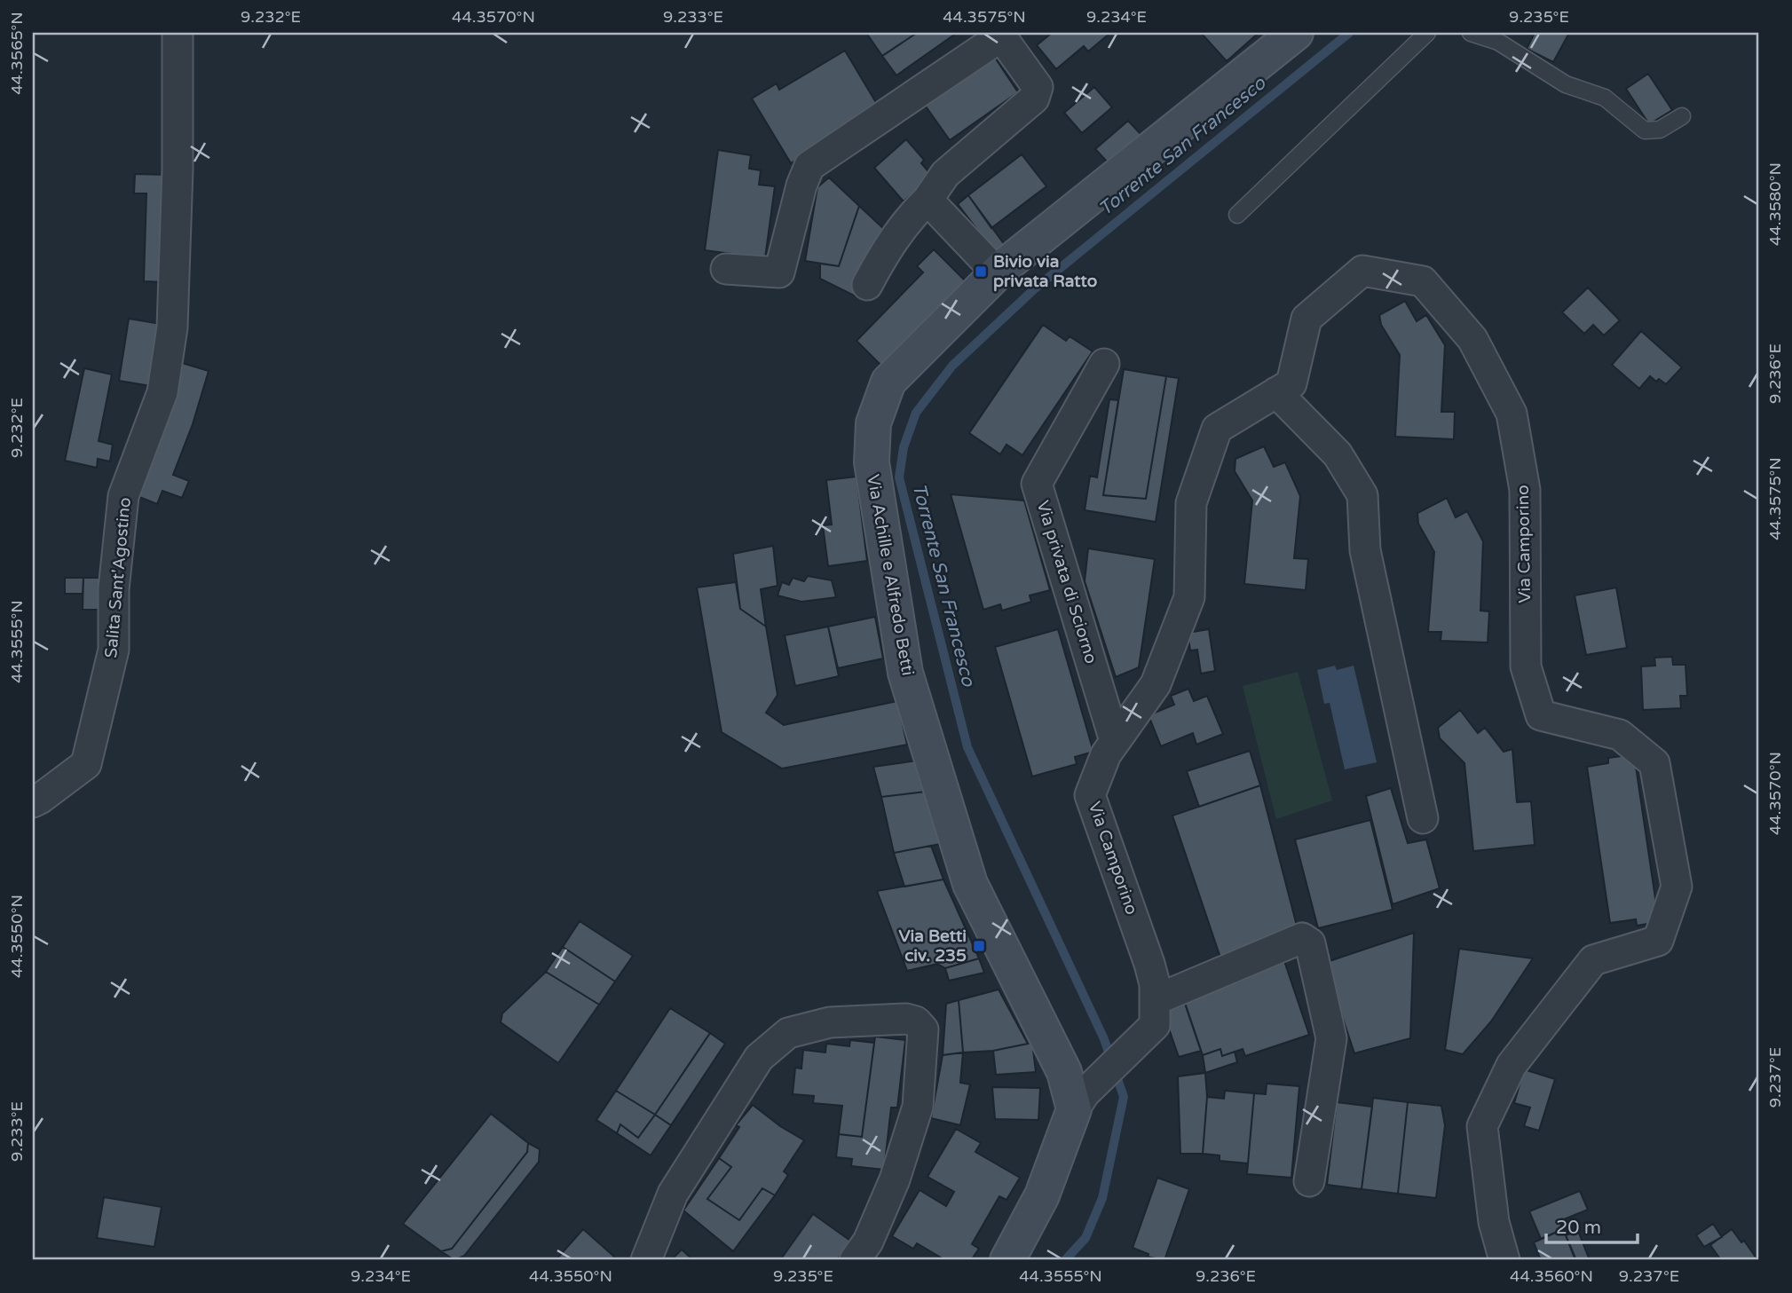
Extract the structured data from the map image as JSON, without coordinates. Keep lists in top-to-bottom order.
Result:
{
  "streets": {
    "street": [
      "Via Camporino",
      "Via Achille e Alfredo Betti",
      "Salita Sant'Agostino",
      "Via privata di Sciorno"
    ]
  },
  "crossings": [
    ["Via Camporino", "Via privata di Sciorno"]
  ],
  "water": ["Torrente San Francesco"],
  "places": {
    "transit": ["Bivio via privata Ratto", "Via Betti civ. 235"]
  },
  "scale_bar": "20 m",
  "coordinates": [
    "9.232°E",
    "44.3570°N",
    "9.233°E",
    "44.3575°N",
    "9.234°E",
    "9.235°E",
    "44.3565°N",
    "44.3580°N",
    "9.236°E",
    "44.3555°N",
    "44.3550°N",
    "9.237°E",
    "44.3560°N"
  ]
}
